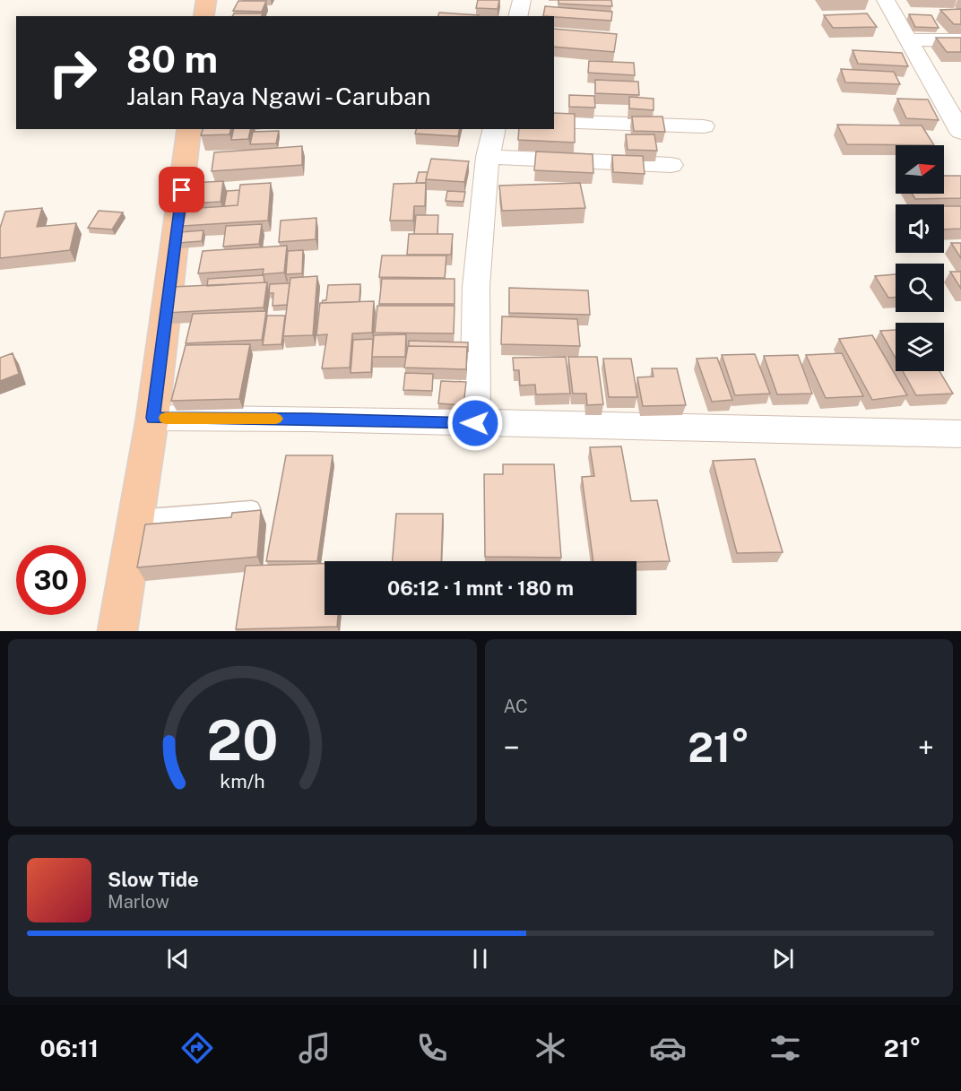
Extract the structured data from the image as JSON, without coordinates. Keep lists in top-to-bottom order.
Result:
{
  "north": "right",
  "page": {
    "turn": ["80 m", "Jalan Raya Ngawi - Caruban"],
    "limit": "30",
    "trip": "06:12 · 1 mnt · 180 m",
    "tile": "AC",
    "heat": ["−", "21°", "+"],
    "song": ["Slow Tide", "Marlow"],
    "tabs": ["06:11", "21°"],
    "gauge": ["20", "km/h"]
  }
}
